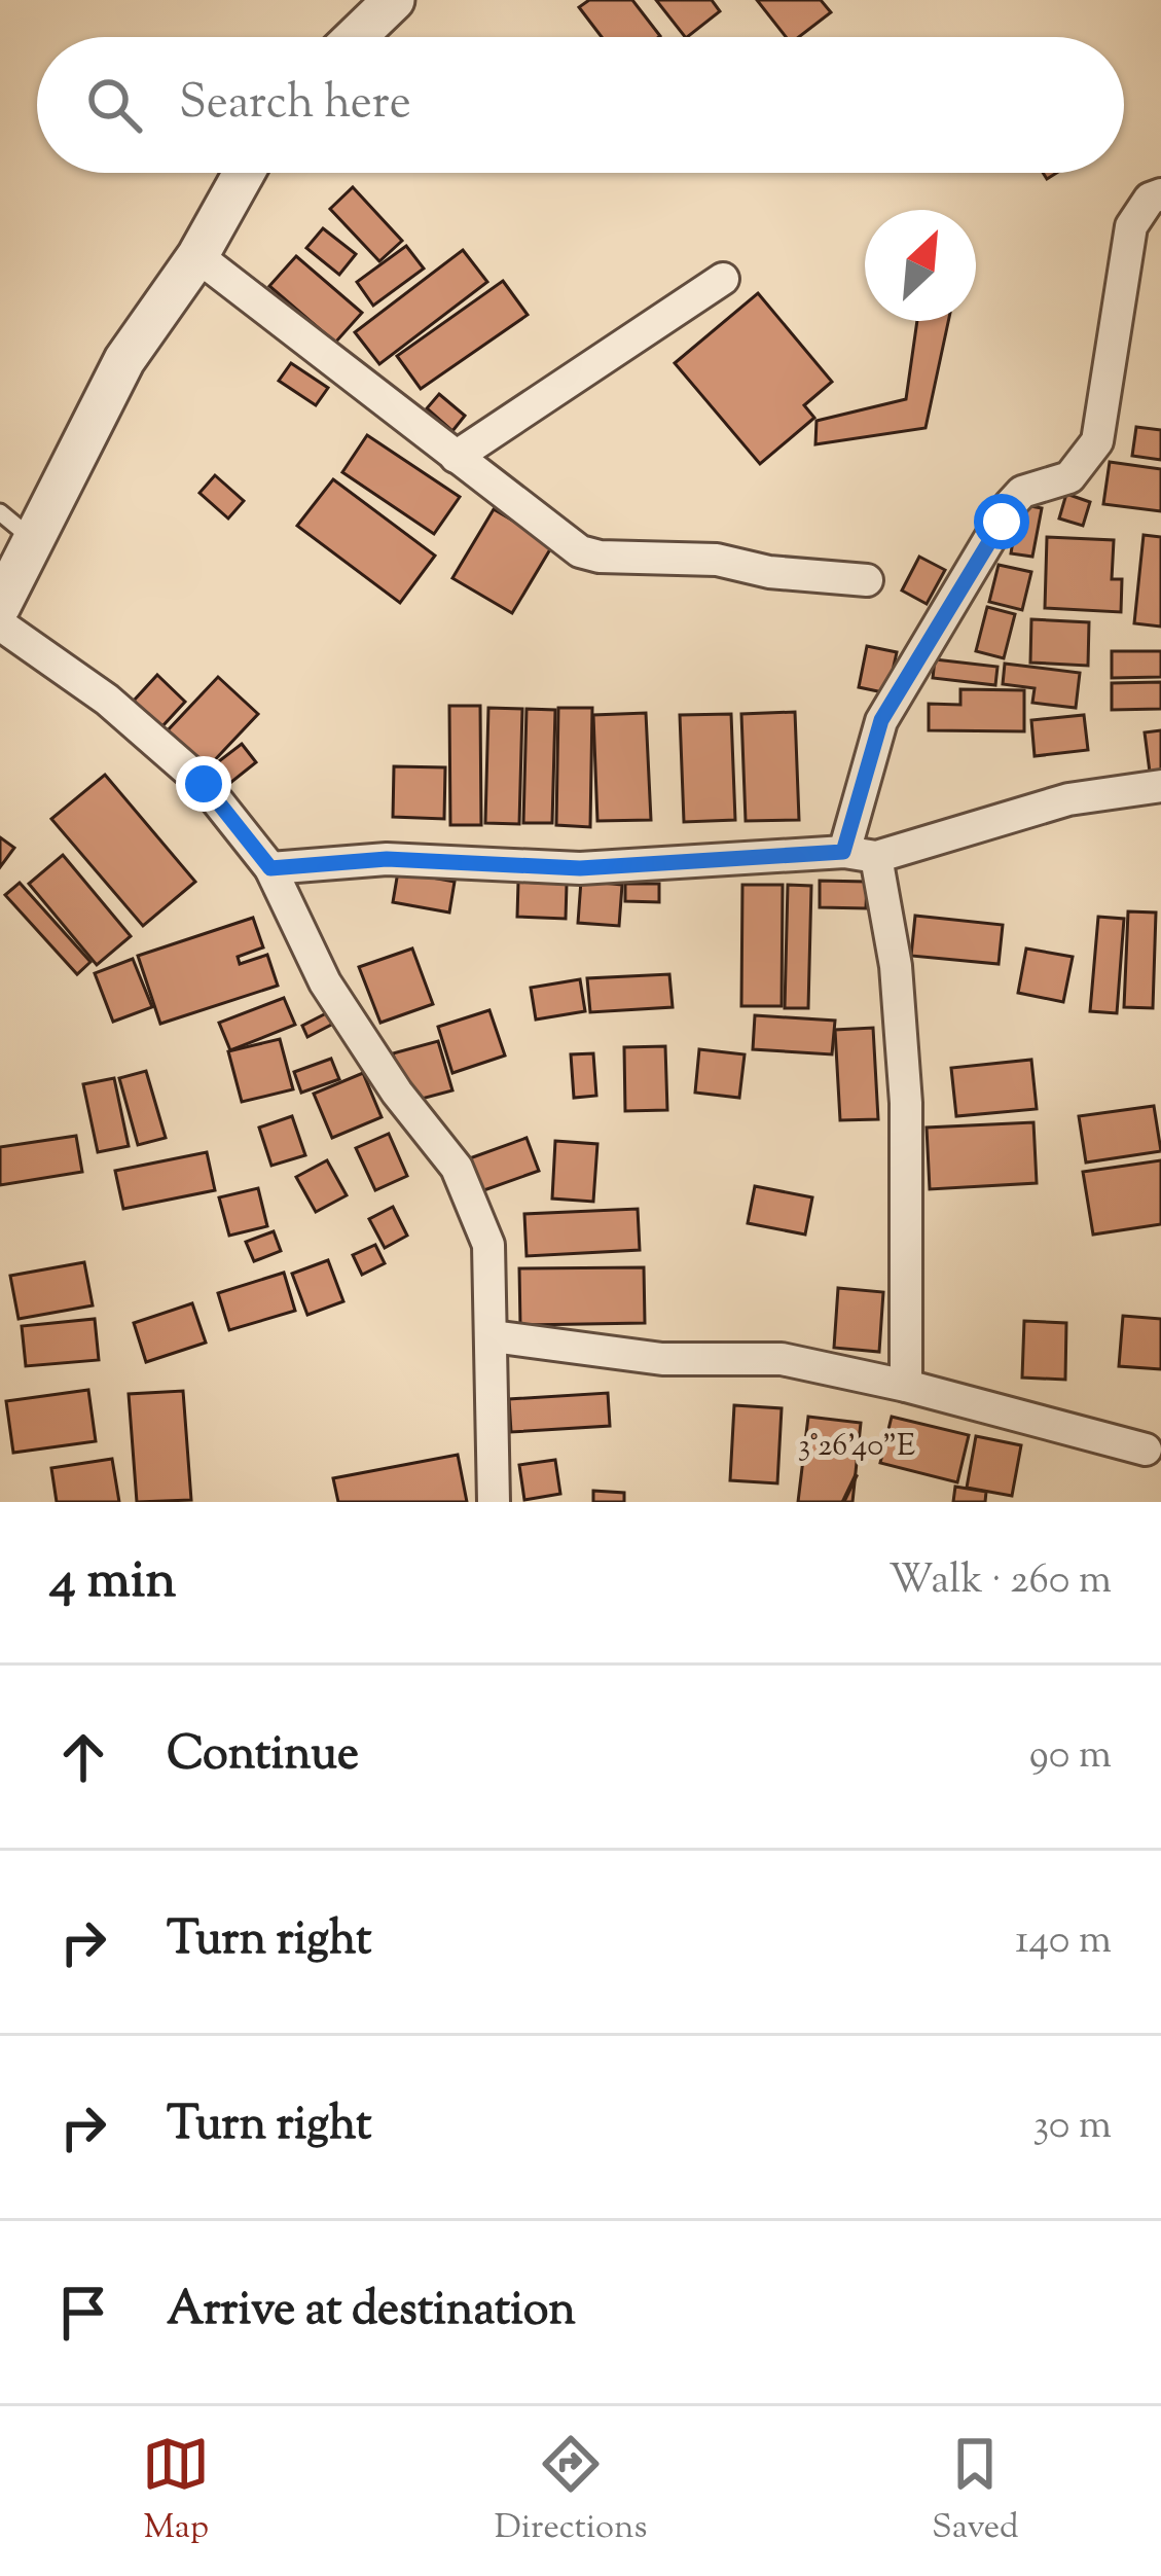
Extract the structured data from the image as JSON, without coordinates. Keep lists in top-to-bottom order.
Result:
{
  "north": "top right",
  "page": {
    "search": "Search here",
    "heading": ["4 min", "Walk · 260 m"],
    "list": [
      ["Continue", "90 m"],
      ["Turn right", "140 m"],
      ["Turn right", "30 m"],
      "Arrive at destination"
    ],
    "nav": ["Map", "Directions", "Saved"]
  },
  "coordinates": ["3°26'40\"E"]
}
